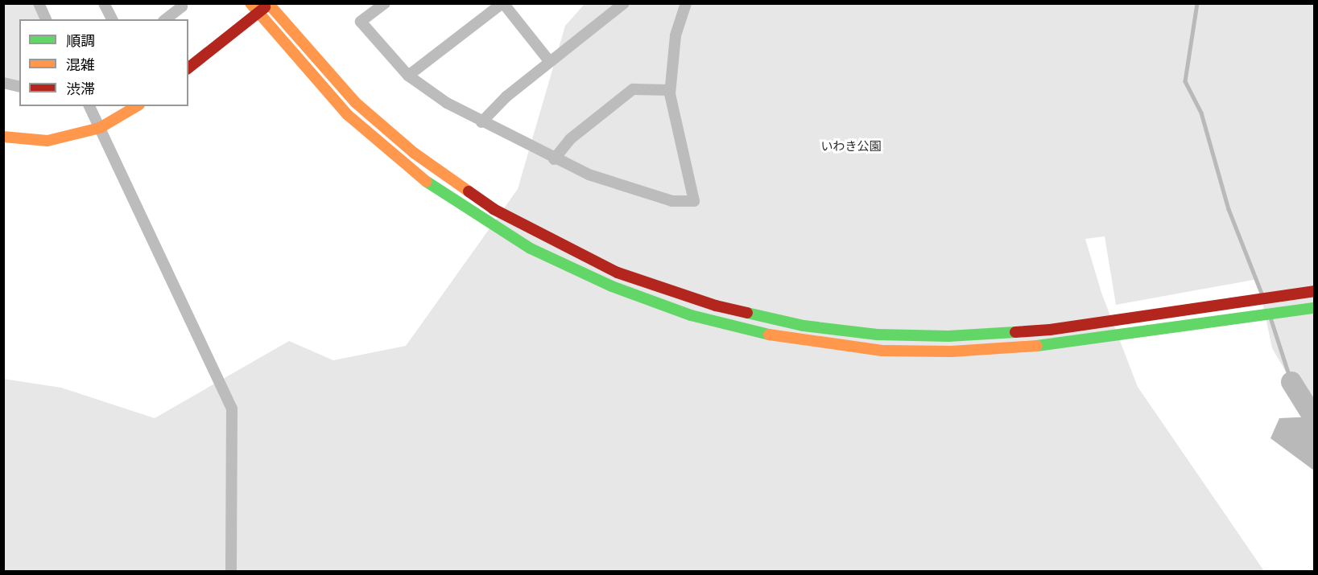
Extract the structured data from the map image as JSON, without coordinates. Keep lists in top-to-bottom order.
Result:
{
  "parks": ["いわき公園"],
  "legend": ["順調", "混雑", "渋滞"]
}
